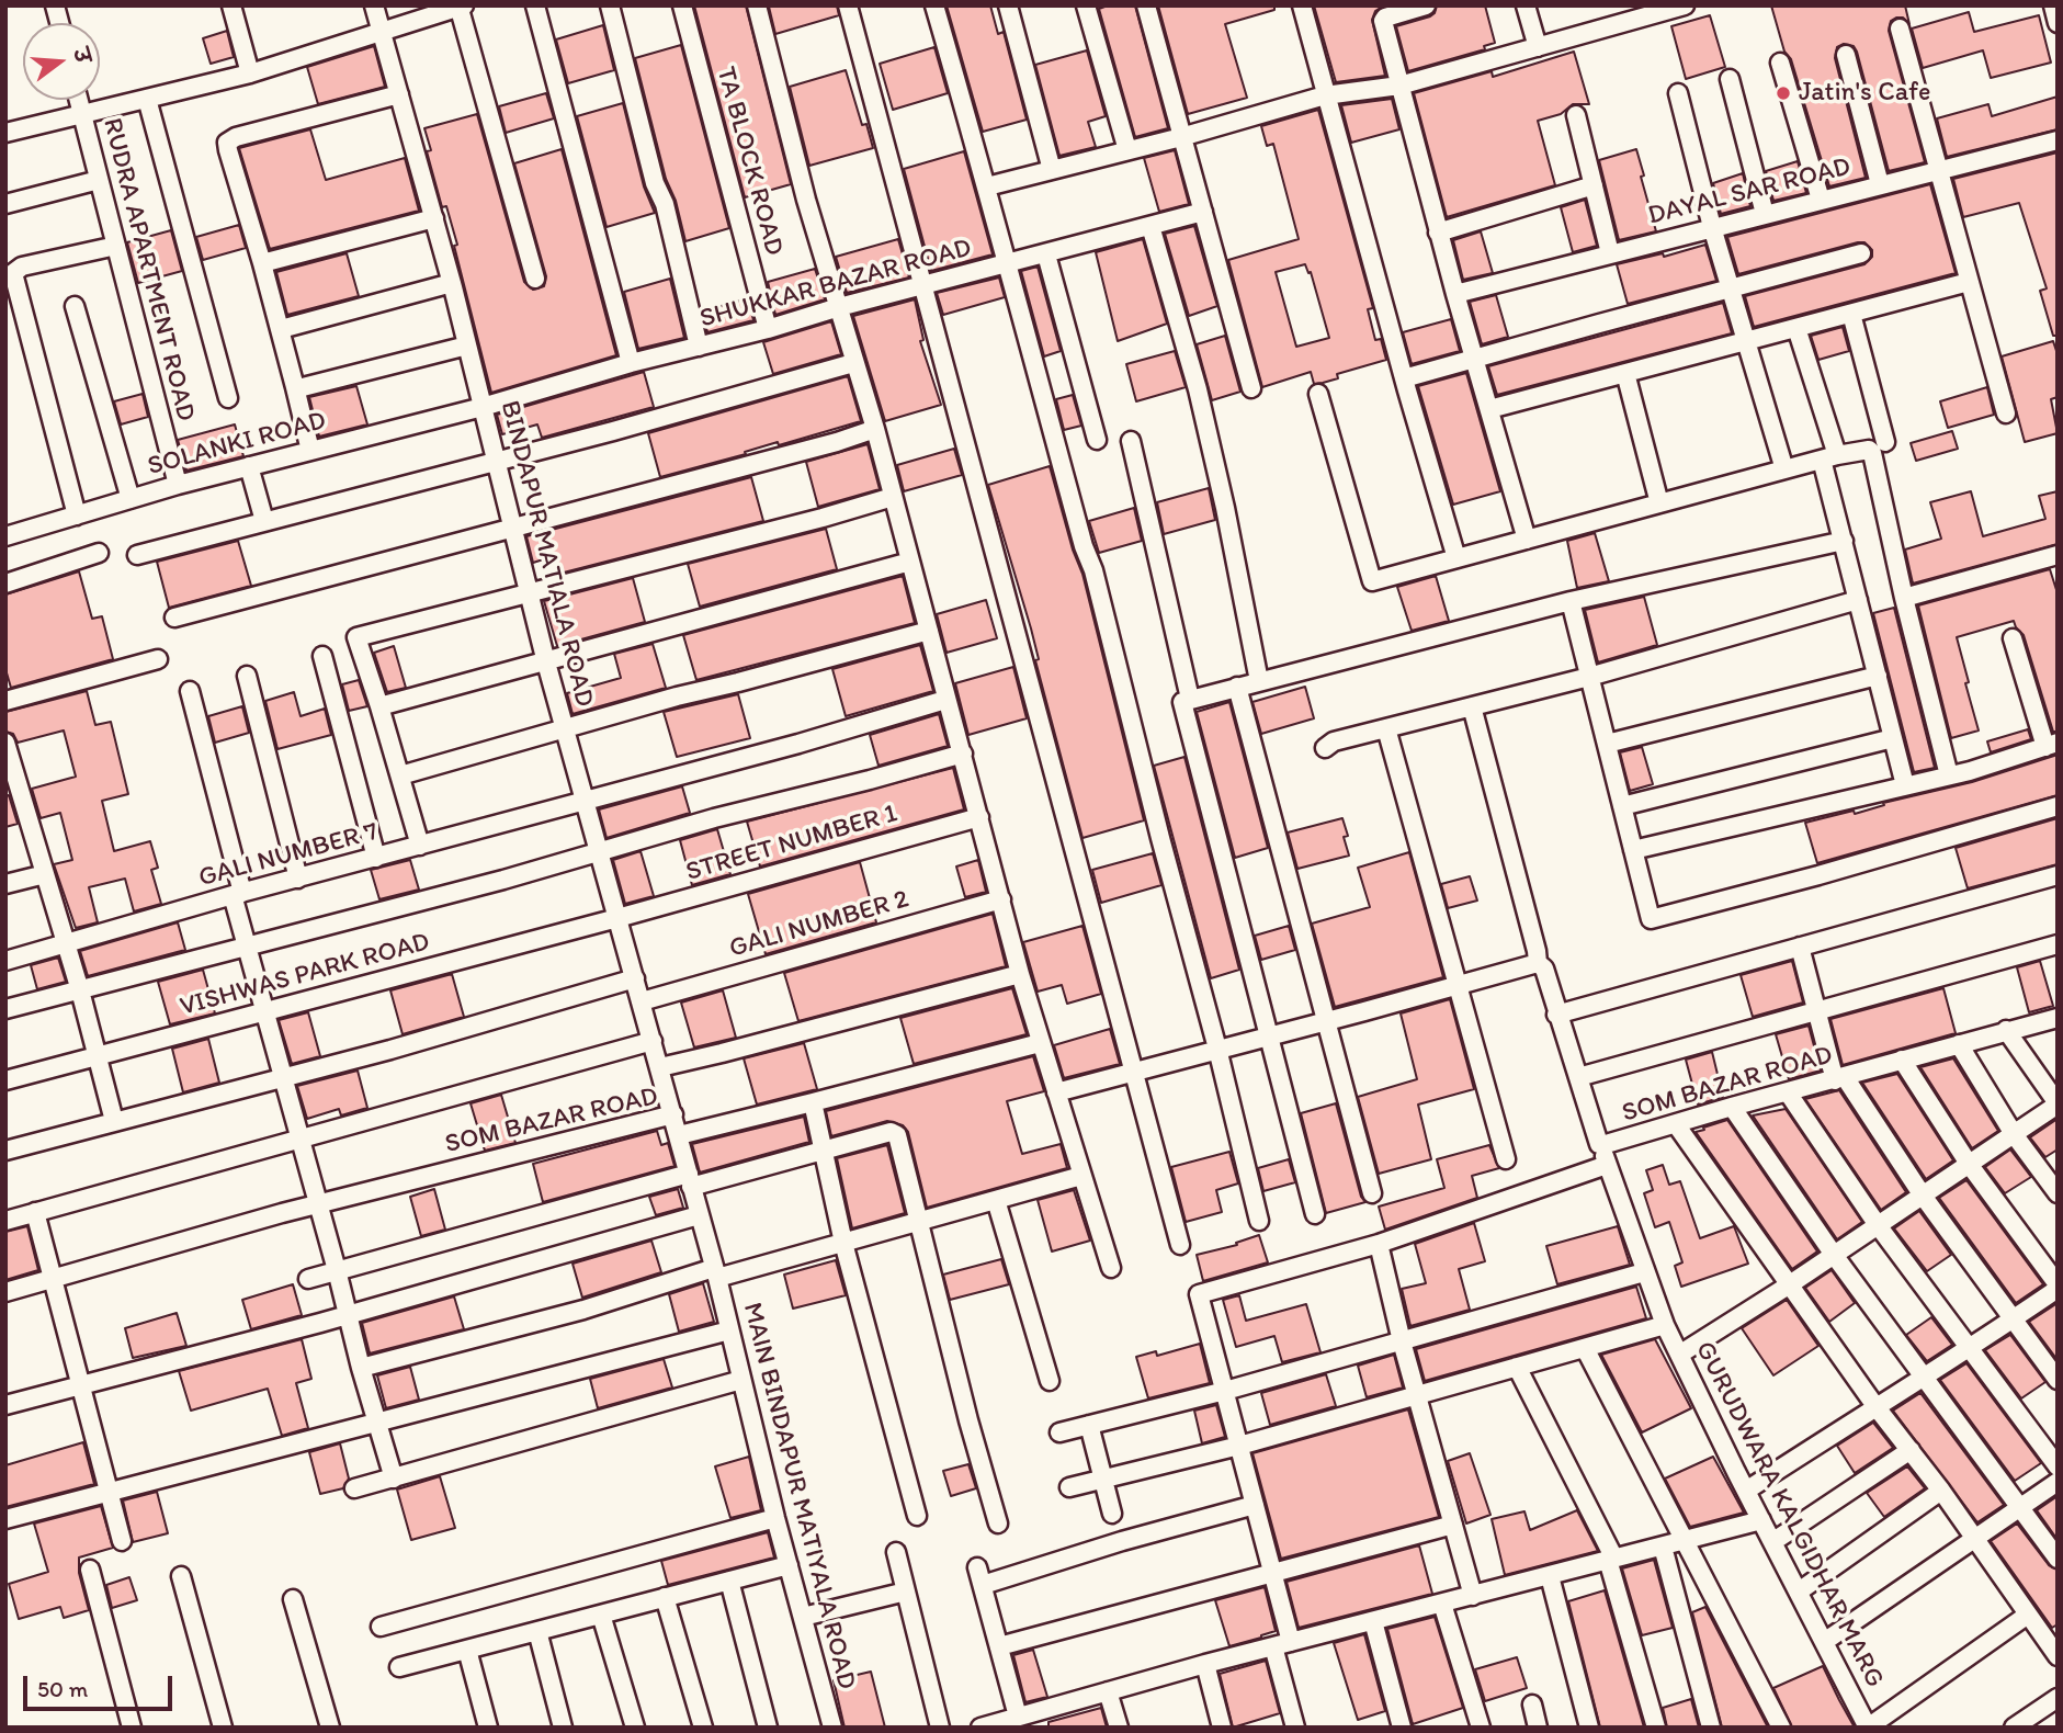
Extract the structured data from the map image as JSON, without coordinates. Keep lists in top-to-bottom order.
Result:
{
  "streets": {
    "street": [
      "TA BLOCK ROAD",
      "DAYAL SAR ROAD",
      "RUDRA APARTMENT ROAD",
      "SHUKKAR BAZAR ROAD",
      "SOLANKI ROAD",
      "BINDAPUR MATIALA ROAD",
      "STREET NUMBER 1",
      "GALI NUMBER 7",
      "GALI NUMBER 2",
      "VISHWAS PARK ROAD",
      "SOM BAZAR ROAD",
      "MAIN BINDAPUR MATIYALA ROAD",
      "GURUDWARA KALGIDHAR MARG"
    ]
  },
  "crossings": [
    ["TA BLOCK ROAD", "SHUKKAR BAZAR ROAD"],
    ["RUDRA APARTMENT ROAD", "SOLANKI ROAD"],
    ["SHUKKAR BAZAR ROAD", "SOLANKI ROAD"],
    ["SHUKKAR BAZAR ROAD", "BINDAPUR MATIALA ROAD"],
    ["SOLANKI ROAD", "BINDAPUR MATIALA ROAD"],
    ["BINDAPUR MATIALA ROAD", "STREET NUMBER 1"],
    ["BINDAPUR MATIALA ROAD", "GALI NUMBER 7"],
    ["BINDAPUR MATIALA ROAD", "GALI NUMBER 2"],
    ["BINDAPUR MATIALA ROAD", "VISHWAS PARK ROAD"],
    ["BINDAPUR MATIALA ROAD", "SOM BAZAR ROAD"],
    ["STREET NUMBER 1", "VISHWAS PARK ROAD"],
    ["SOM BAZAR ROAD", "MAIN BINDAPUR MATIYALA ROAD"],
    ["SOM BAZAR ROAD", "GURUDWARA KALGIDHAR MARG"]
  ],
  "places": ["Jatin's Cafe"],
  "scale_bar": "50 m",
  "north": "right"
}
